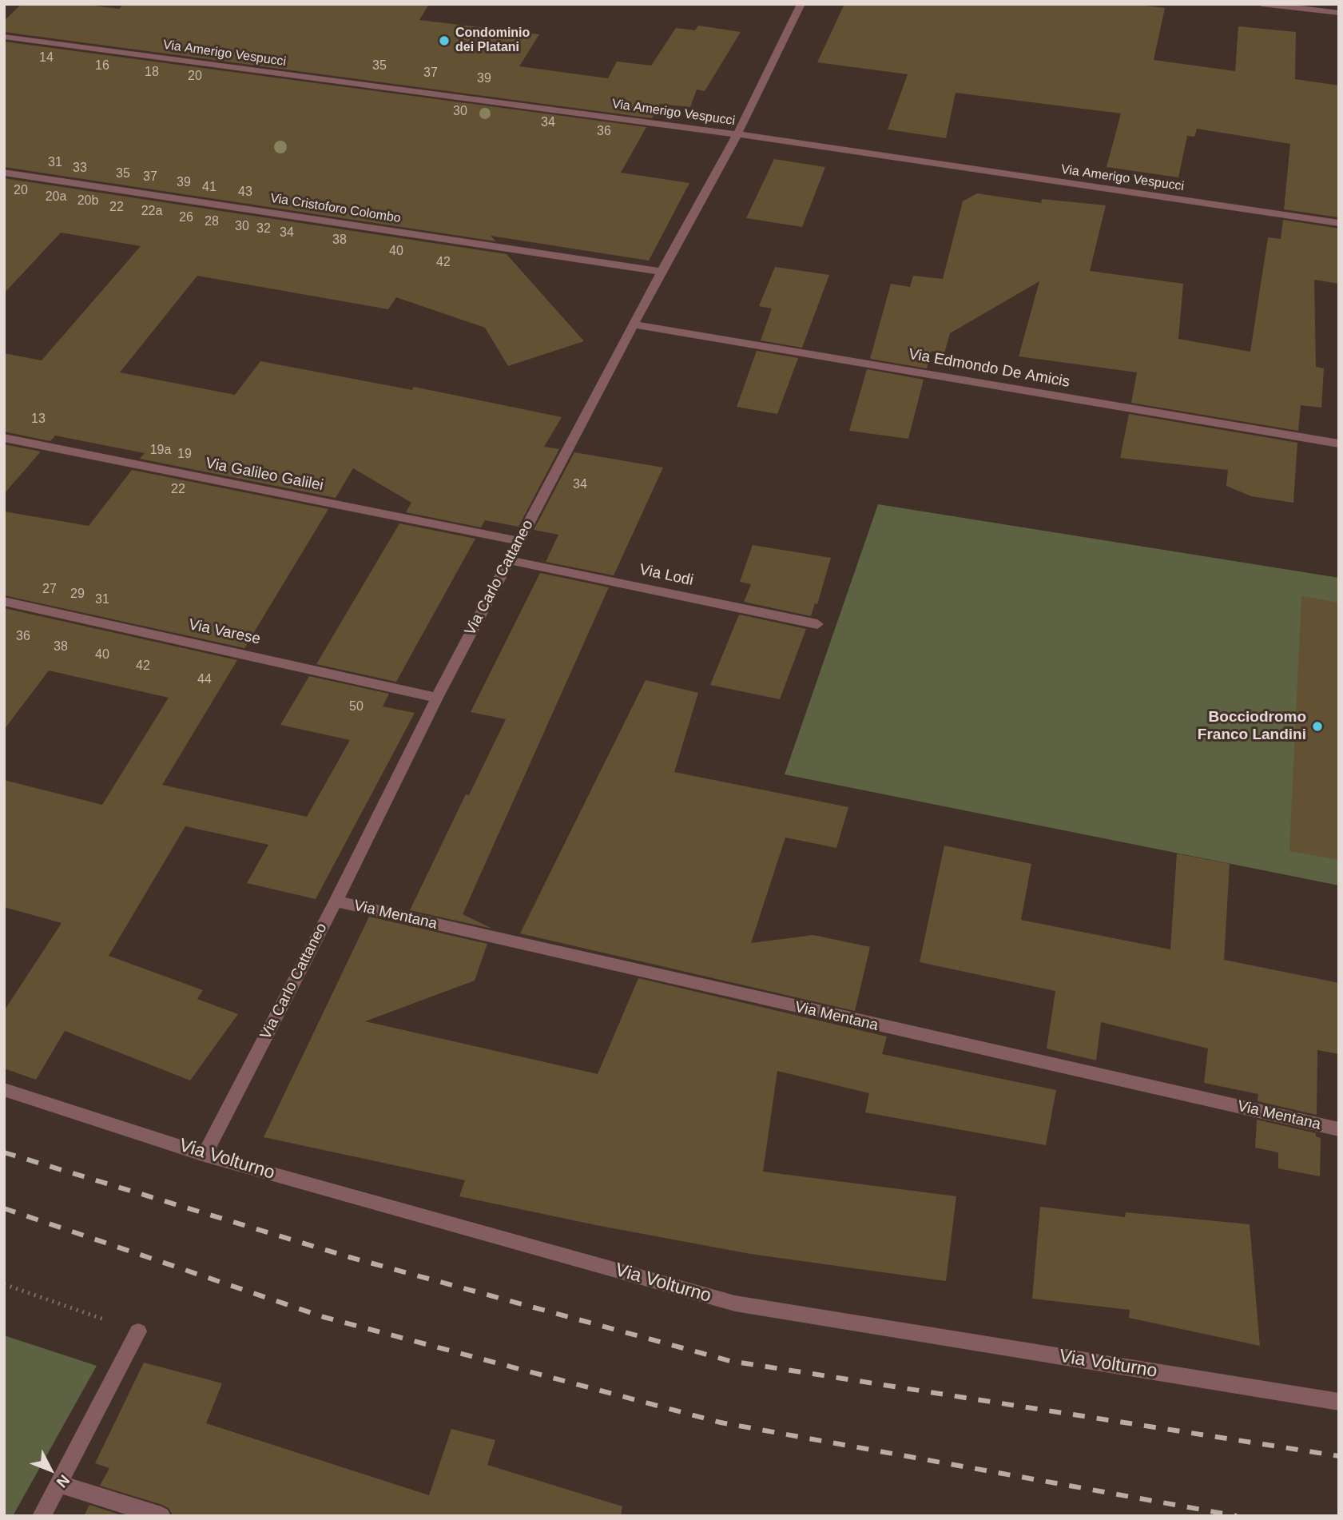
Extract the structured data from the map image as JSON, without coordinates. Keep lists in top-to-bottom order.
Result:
{
  "streets": {
    "street": [
      "Via Amerigo Vespucci",
      "Via Cristoforo Colombo",
      "Via Edmondo De Amicis",
      "Via Galileo Galilei",
      "Via Lodi",
      "Via Carlo Cattaneo",
      "Via Varese",
      "Via Mentana",
      "Via Volturno"
    ]
  },
  "crossings": [
    ["Via Amerigo Vespucci", "Via Carlo Cattaneo"],
    ["Via Cristoforo Colombo", "Via Carlo Cattaneo"],
    ["Via Edmondo De Amicis", "Via Carlo Cattaneo"],
    ["Via Galileo Galilei", "Via Carlo Cattaneo"],
    ["Via Lodi", "Via Carlo Cattaneo"],
    ["Via Carlo Cattaneo", "Via Varese"],
    ["Via Carlo Cattaneo", "Via Mentana"],
    ["Via Carlo Cattaneo", "Via Volturno"]
  ],
  "places": ["Condominio dei Platani", "Bocciodromo Franco Landini"],
  "house_numbers": [
    "14",
    "16",
    "35",
    "18",
    "37",
    "20",
    "39",
    "30",
    "34",
    "36",
    "31",
    "33",
    "35",
    "37",
    "39",
    "41",
    "20",
    "43",
    "20a",
    "20b",
    "22",
    "22a",
    "26",
    "28",
    "30",
    "32",
    "34",
    "38",
    "40",
    "42",
    "13",
    "19a",
    "19",
    "34",
    "22",
    "27",
    "29",
    "31",
    "36",
    "38",
    "40",
    "42",
    "44",
    "50"
  ],
  "north": "bottom right"
}
